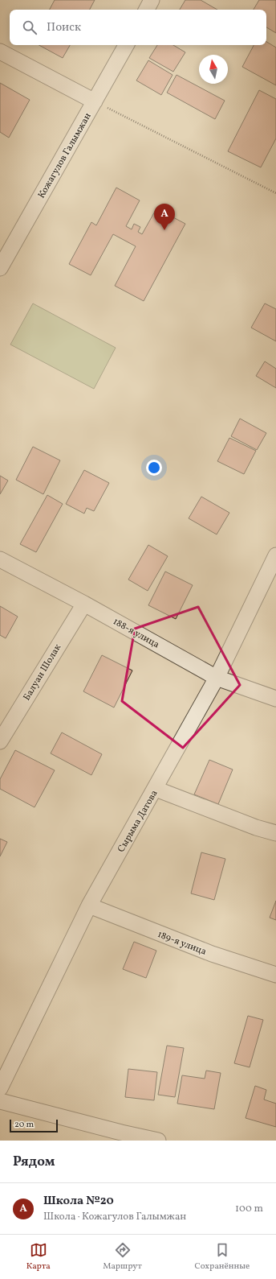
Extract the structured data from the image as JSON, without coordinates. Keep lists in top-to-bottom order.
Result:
{
  "streets": {
    "street": [
      "Кожагулов Галымжан",
      "188-я улица",
      "Балуан Шолак",
      "Сырыма Датова",
      "189-я улица"
    ]
  },
  "crossings": [
    ["188-я улица", "Балуан Шолак"],
    ["188-я улица", "Сырыма Датова"],
    ["Сырыма Датова", "189-я улица"]
  ],
  "scale_bar": "20 m",
  "north": "top",
  "page": {
    "search": "Поиск",
    "pins": "A",
    "scale": "20 m",
    "heading": "Рядом",
    "list": [
      {
        "mark": "A",
        "name": "Школа №20",
        "note": "Школа · Кожагулов Галымжан",
        "value": "100 m"
      }
    ],
    "nav": ["Карта", "Маршрут", "Сохранённые"]
  }
}
